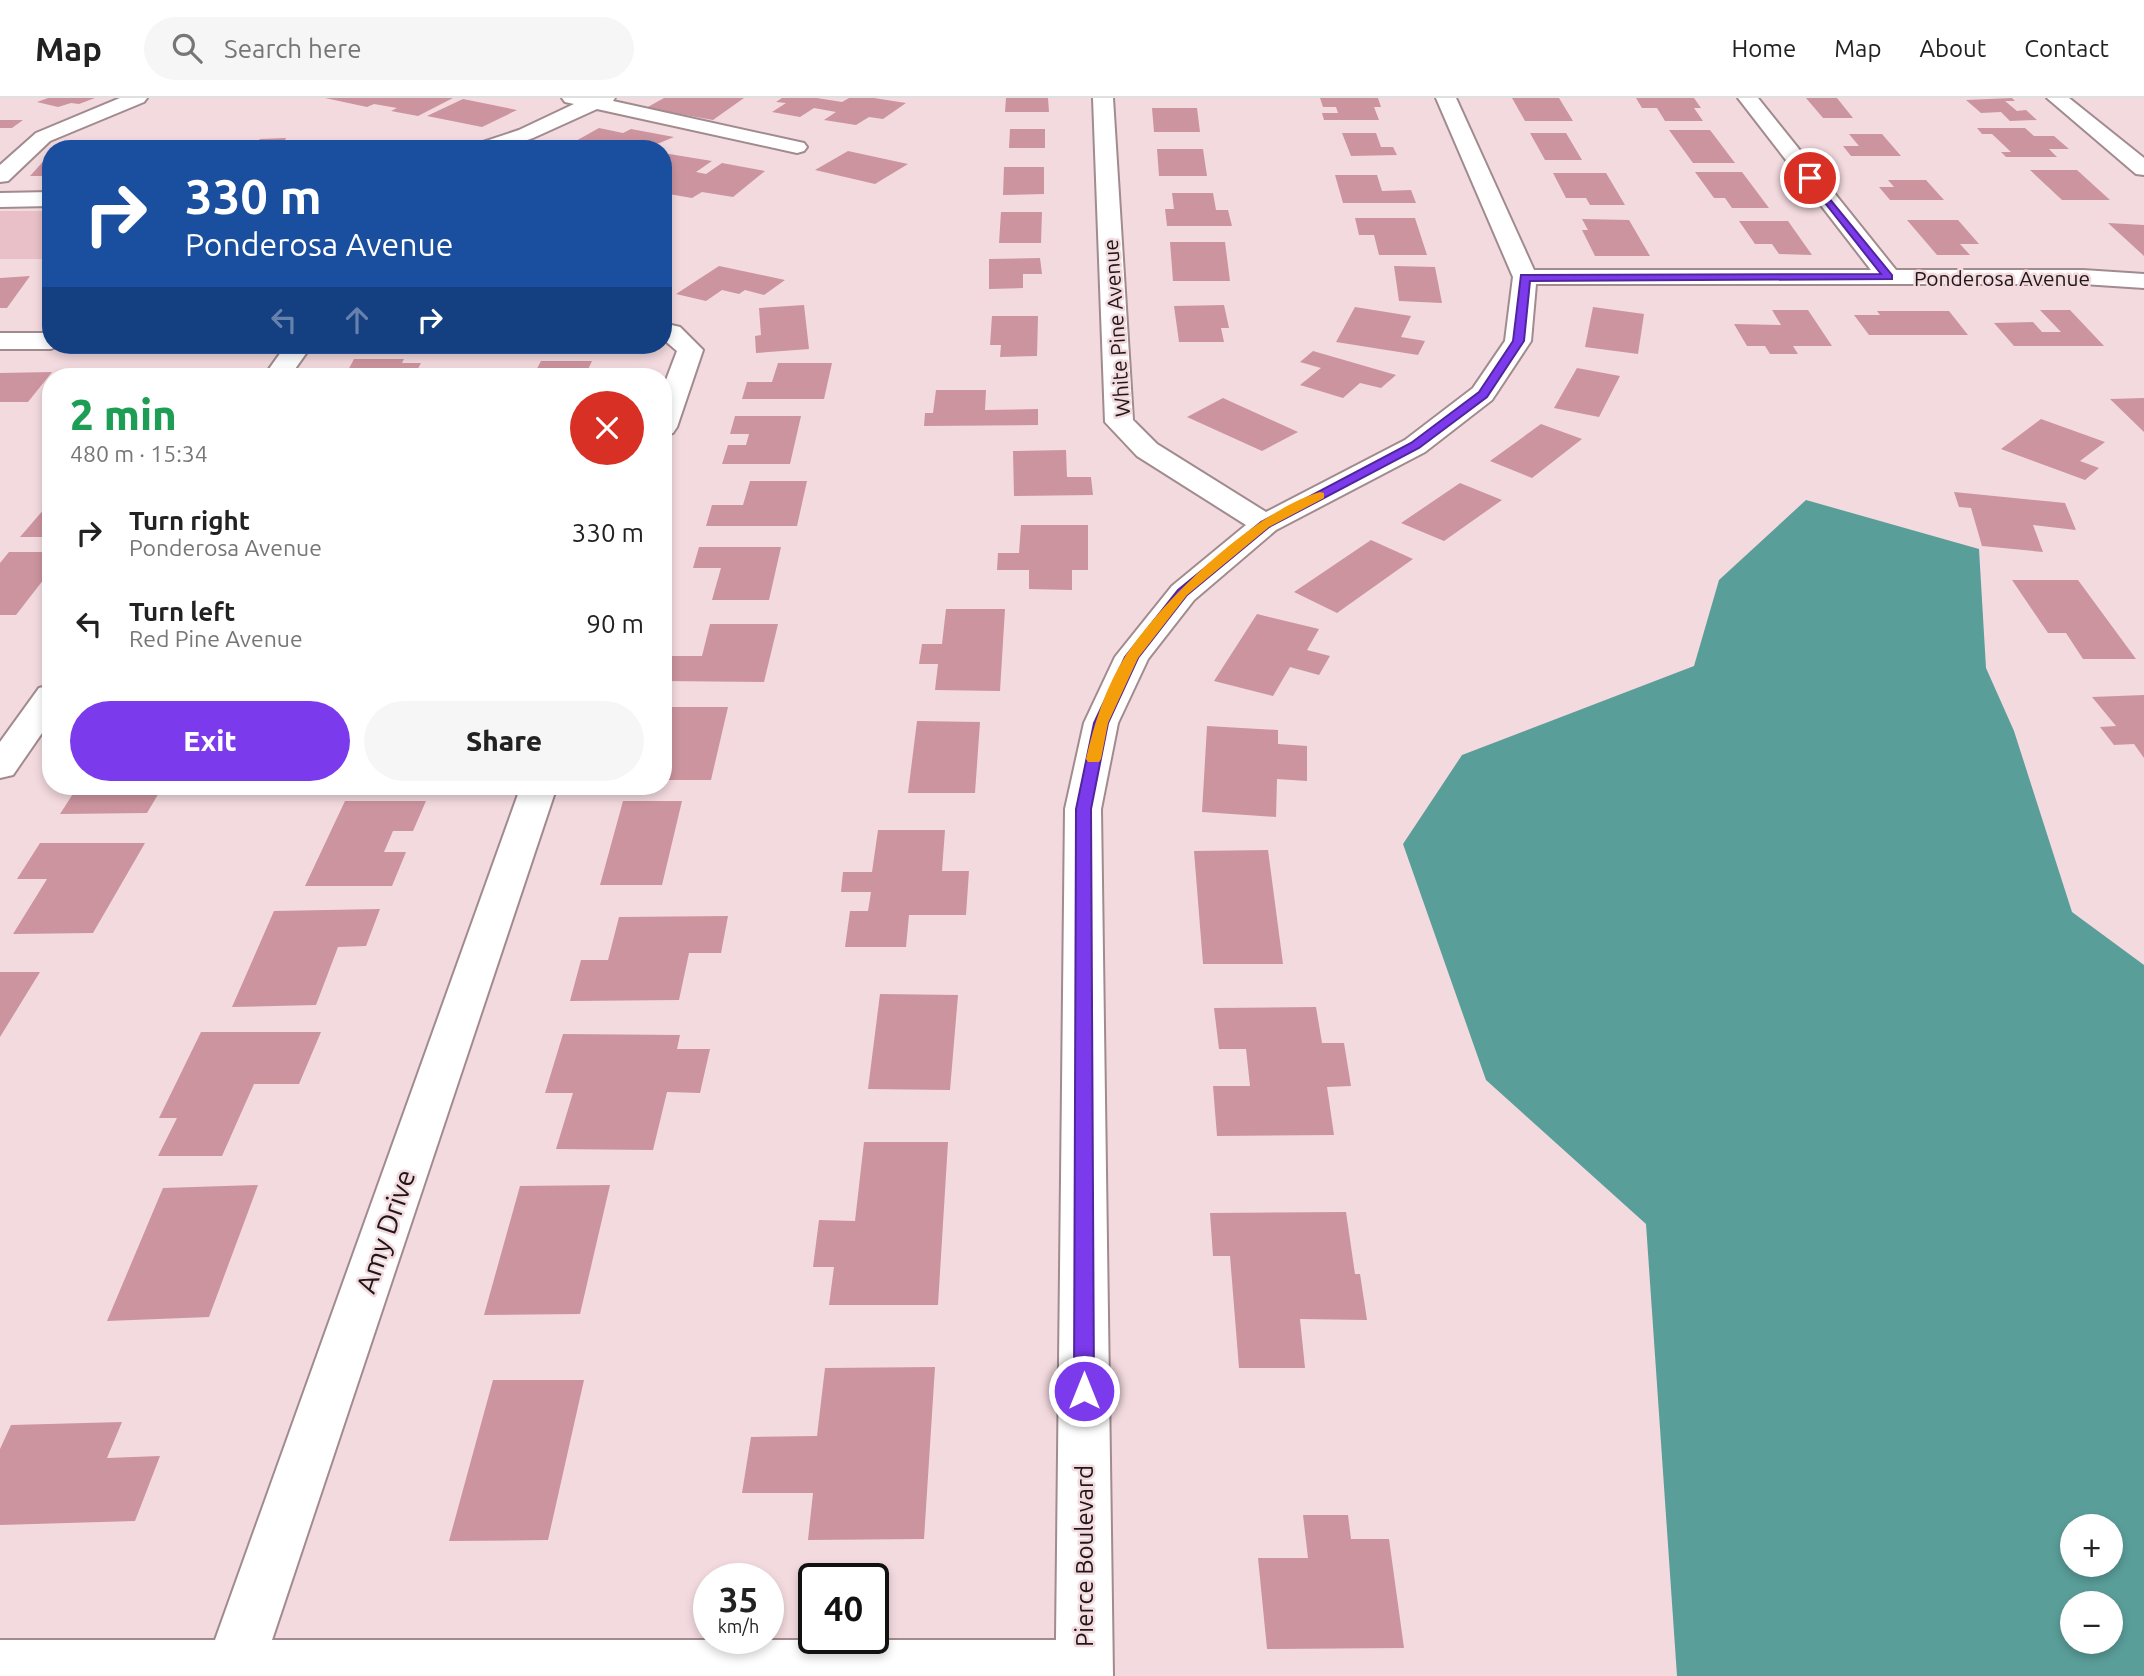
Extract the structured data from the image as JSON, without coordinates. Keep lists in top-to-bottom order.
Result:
{
  "streets": {
    "street": [
      "Ponderosa Avenue",
      "White Pine Avenue",
      "Amy Drive",
      "Pierce Boulevard"
    ]
  },
  "crossings": [
    ["Ponderosa Avenue", "Pierce Boulevard"],
    ["White Pine Avenue", "Pierce Boulevard"]
  ],
  "page": {
    "header": "Map",
    "search": "Search here",
    "nav": [
      "Home",
      "Map",
      "About",
      "Contact"
    ],
    "turn": ["330 m", "Ponderosa Avenue"],
    "heading": ["2 min", "480 m · 15:34"],
    "list": [
      {
        "name": "Turn right",
        "note": "Ponderosa Avenue",
        "value": "330 m"
      },
      {
        "name": "Turn left",
        "note": "Red Pine Avenue",
        "value": "90 m"
      }
    ],
    "buttons": ["Exit", "Share"],
    "map_buttons": ["+", "−"],
    "speed": "35 km/h",
    "limit": "40"
  }
}
